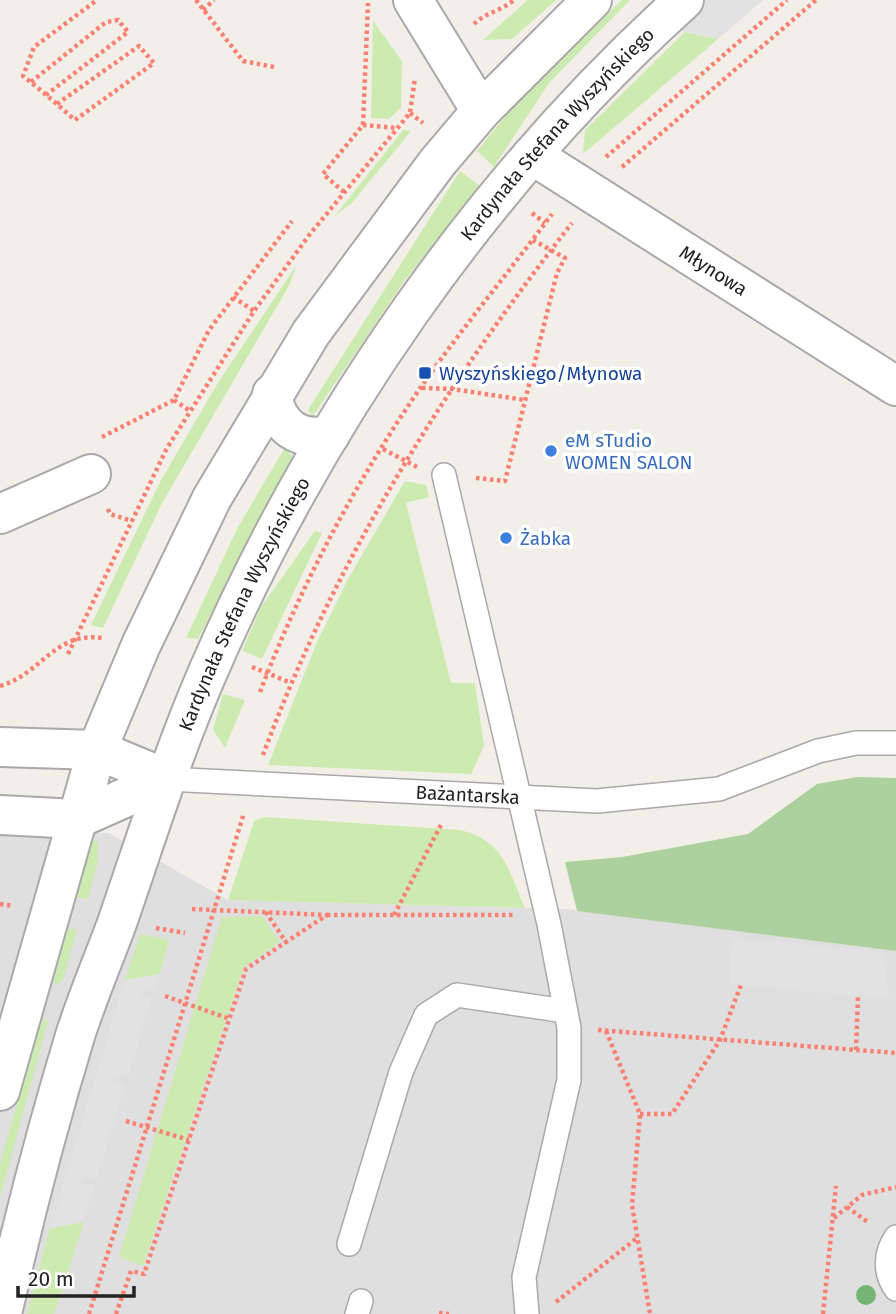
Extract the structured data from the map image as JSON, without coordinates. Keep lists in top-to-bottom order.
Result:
{
  "streets": {
    "street": ["Kardynała Stefana Wyszyńskiego", "Młynowa"],
    "lane": ["Bażantarska"]
  },
  "crossings": [
    ["Kardynała Stefana Wyszyńskiego", "Młynowa"],
    ["Kardynała Stefana Wyszyńskiego", "Bażantarska"]
  ],
  "places": {
    "transit": ["Wyszyńskiego/Młynowa"],
    "other": ["eM sTudio WOMEN SALON", "Żabka"]
  },
  "scale_bar": "20 m"
}
